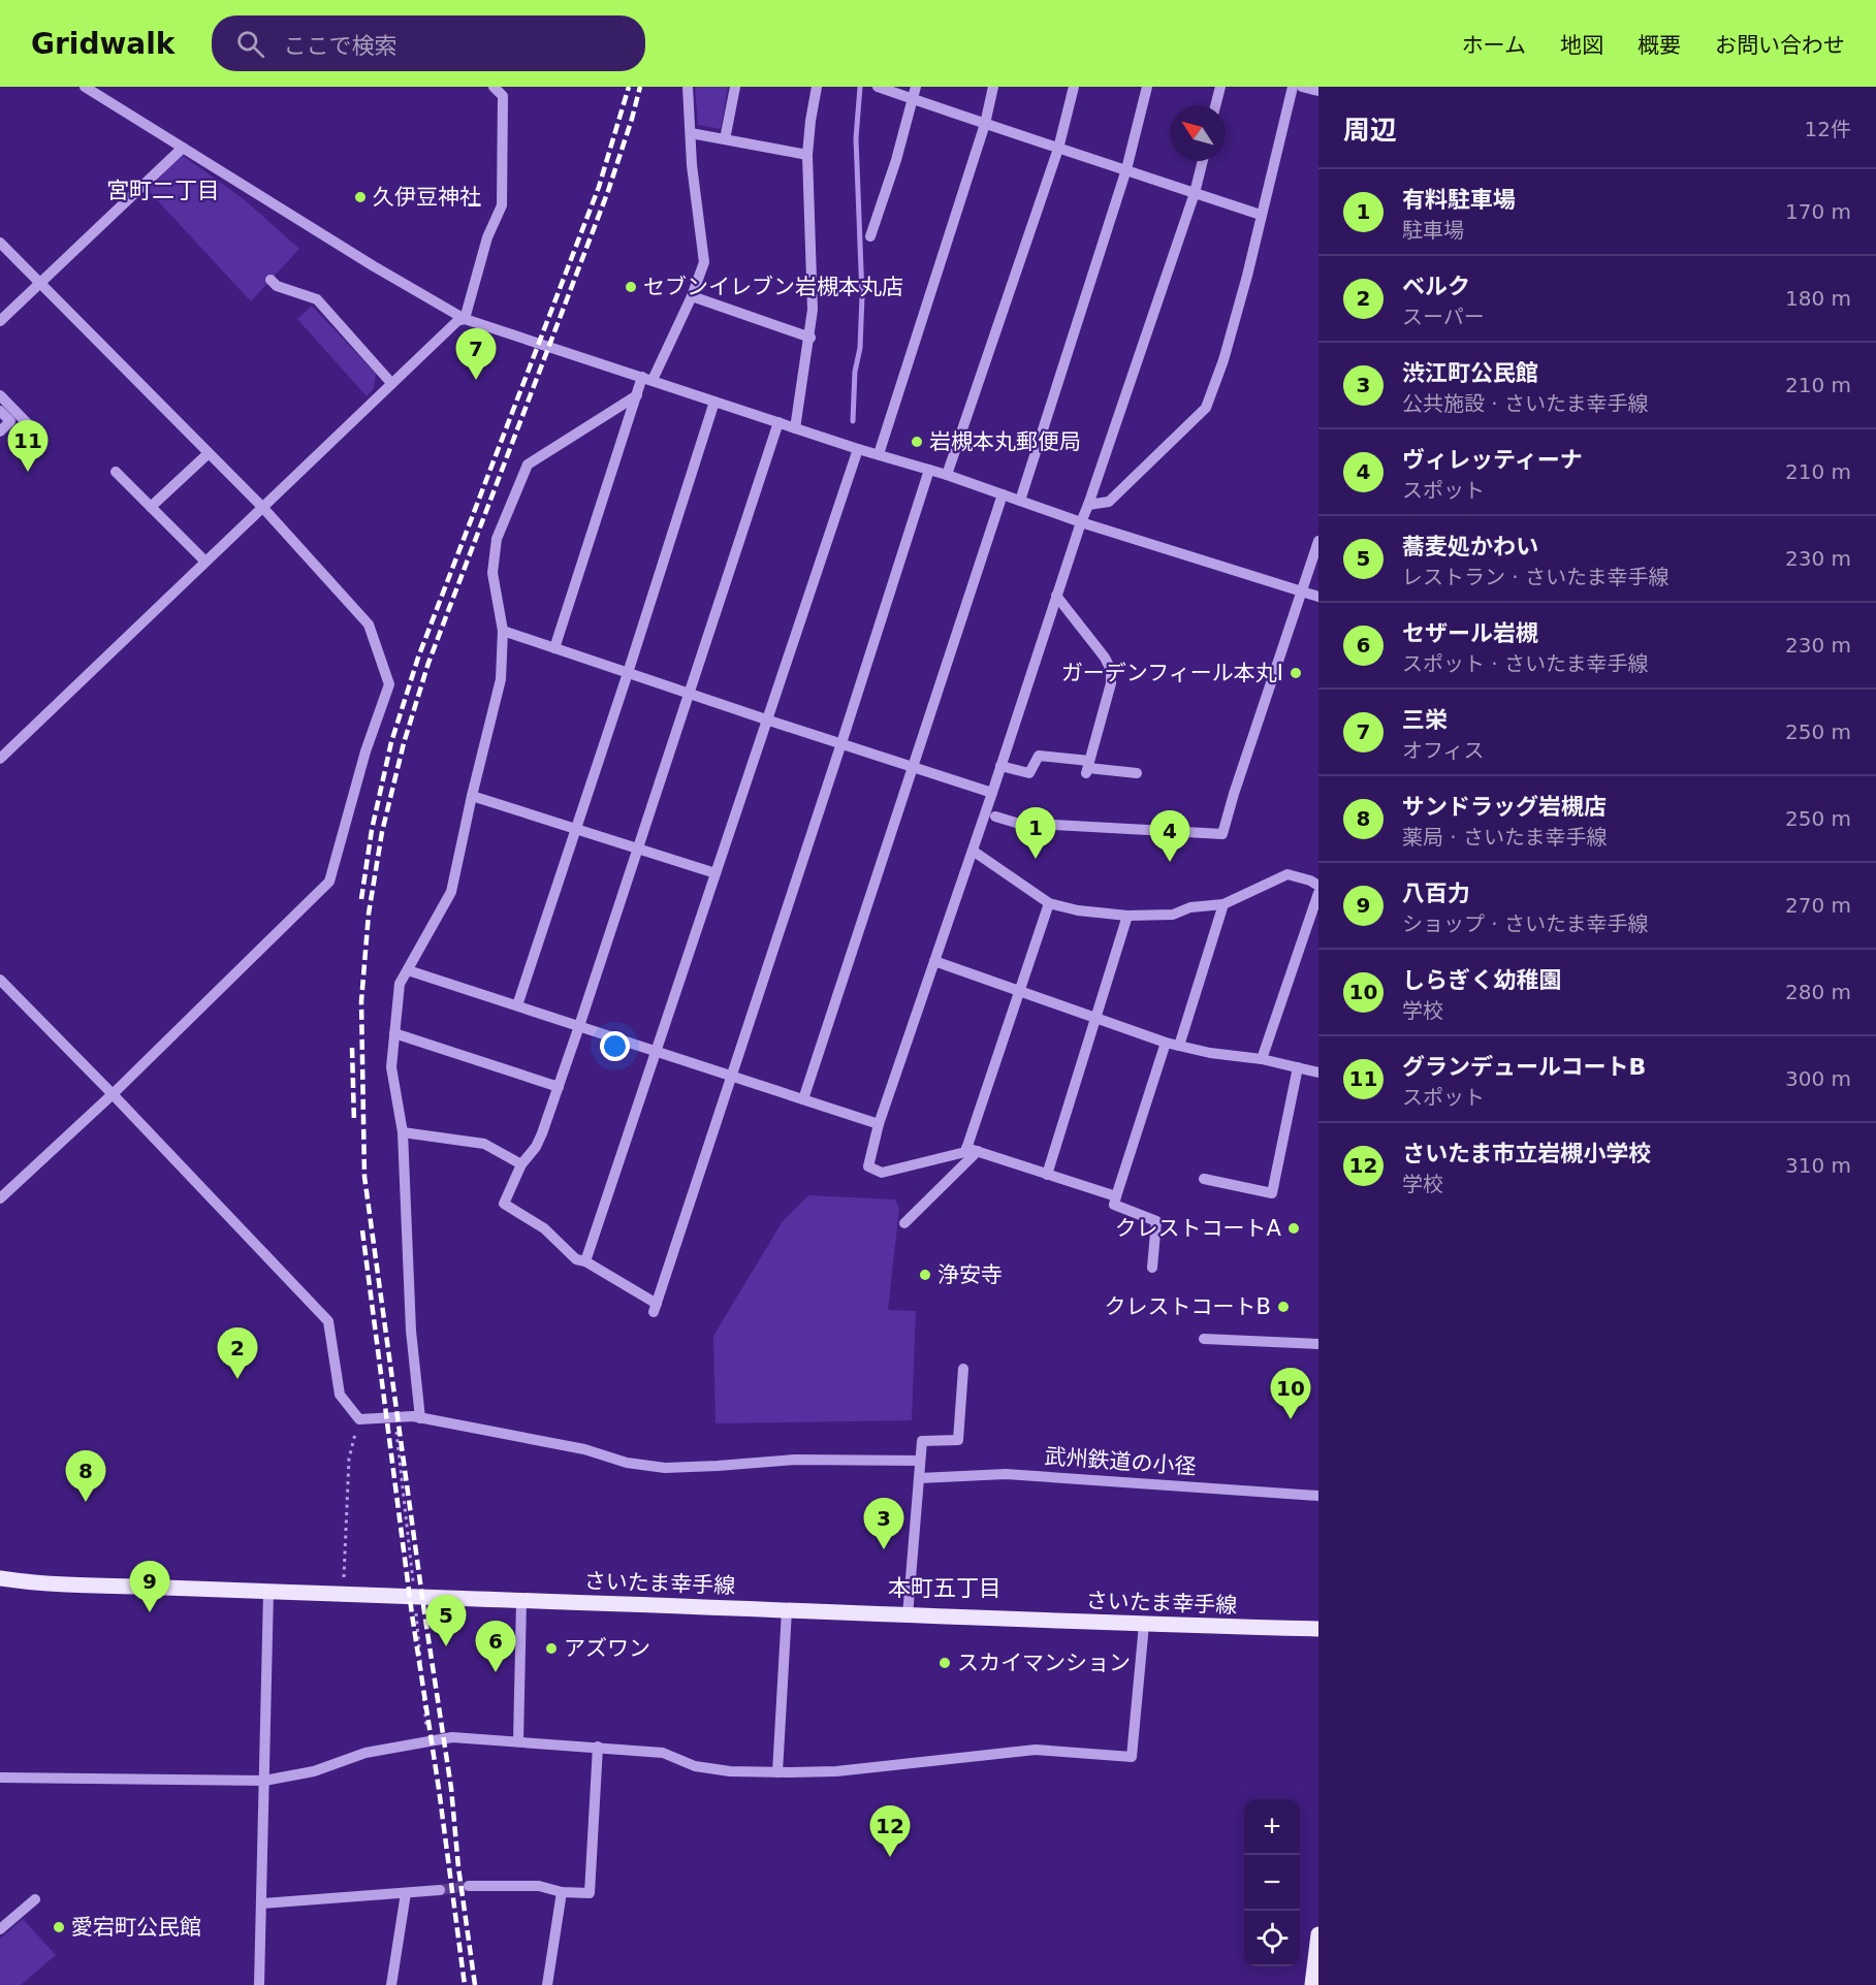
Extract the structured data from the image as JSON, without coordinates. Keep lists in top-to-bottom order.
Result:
{
  "streets": {
    "main road": ["さいたま幸手線"],
    "street": ["武州鉄道の小径"]
  },
  "districts": ["宮町二丁目", "本町五丁目"],
  "places": [
    "久伊豆神社",
    "セブンイレブン岩槻本丸店",
    "岩槻本丸郵便局",
    "ガーデンフィール本丸Ⅰ",
    "クレストコートA",
    "浄安寺",
    "クレストコートB",
    "アズワン",
    "スカイマンション",
    "愛宕町公民館"
  ],
  "north": "top left",
  "page": {
    "header": "Gridwalk",
    "search": "ここで検索",
    "nav": [
      "ホーム",
      "地図",
      "概要",
      "お問い合わせ"
    ],
    "heading": ["周辺", "12件"],
    "list": [
      {
        "mark": "1",
        "name": "有料駐車場",
        "note": "駐車場",
        "value": "170 m"
      },
      {
        "mark": "2",
        "name": "ベルク",
        "note": "スーパー",
        "value": "180 m"
      },
      {
        "mark": "3",
        "name": "渋江町公民館",
        "note": "公共施設 · さいたま幸手線",
        "value": "210 m"
      },
      {
        "mark": "4",
        "name": "ヴィレッティーナ",
        "note": "スポット",
        "value": "210 m"
      },
      {
        "mark": "5",
        "name": "蕎麦処かわい",
        "note": "レストラン · さいたま幸手線",
        "value": "230 m"
      },
      {
        "mark": "6",
        "name": "セザール岩槻",
        "note": "スポット · さいたま幸手線",
        "value": "230 m"
      },
      {
        "mark": "7",
        "name": "三栄",
        "note": "オフィス",
        "value": "250 m"
      },
      {
        "mark": "8",
        "name": "サンドラッグ岩槻店",
        "note": "薬局 · さいたま幸手線",
        "value": "250 m"
      },
      {
        "mark": "9",
        "name": "八百力",
        "note": "ショップ · さいたま幸手線",
        "value": "270 m"
      },
      {
        "mark": "10",
        "name": "しらぎく幼稚園",
        "note": "学校",
        "value": "280 m"
      },
      {
        "mark": "11",
        "name": "グランデュールコートB",
        "note": "スポット",
        "value": "300 m"
      },
      {
        "mark": "12",
        "name": "さいたま市立岩槻小学校",
        "note": "学校",
        "value": "310 m"
      }
    ],
    "pins": [
      "7",
      "11",
      "1",
      "4",
      "2",
      "10",
      "8",
      "3",
      "9",
      "5",
      "6",
      "12"
    ],
    "map_buttons": ["+", "−"]
  }
}
